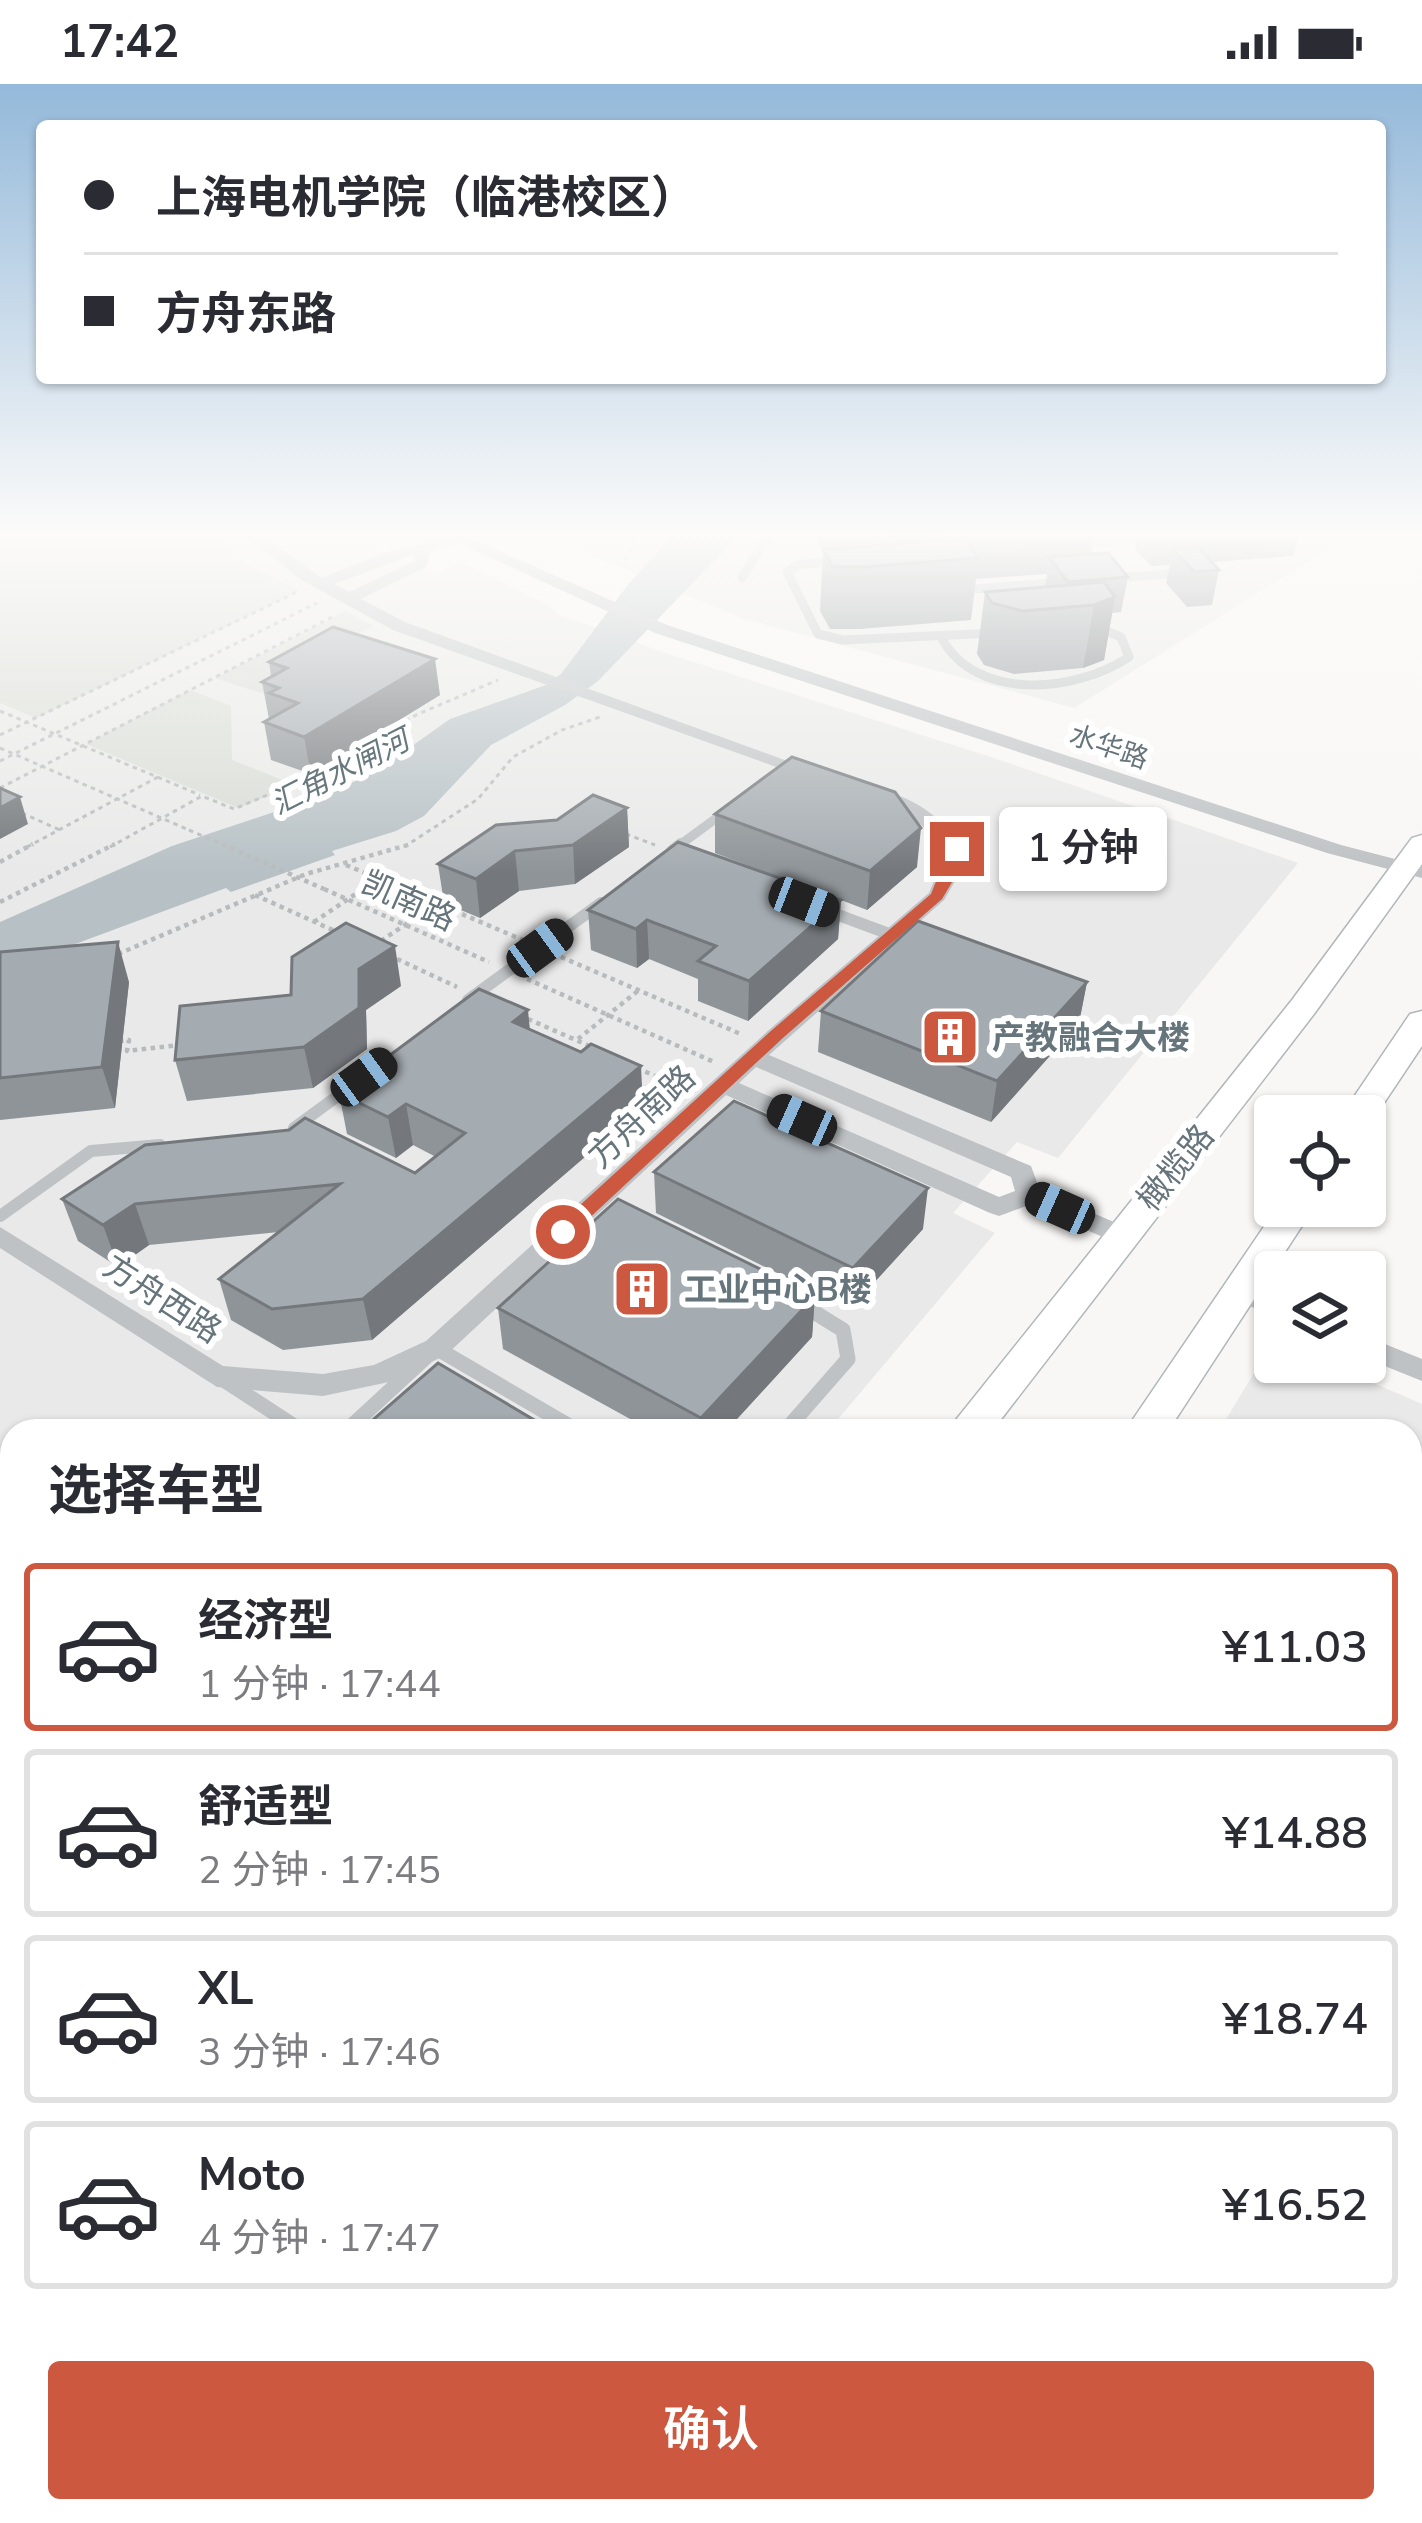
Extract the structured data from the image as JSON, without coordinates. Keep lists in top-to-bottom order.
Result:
{
  "streets": {
    "main road": ["橄榄路"],
    "street": ["水华路", "方舟南路", "方舟西路"],
    "path": ["凯南路"]
  },
  "crossings": [
    ["水华路", "橄榄路"],
    ["凯南路", "方舟南路"],
    ["方舟南路", "方舟西路"]
  ],
  "water": ["汇角水闸河"],
  "places": {
    "building": ["产教融合大楼", "工业中心B楼"]
  },
  "page": {
    "status": "17:42",
    "banner": ["上海电机学院（临港校区）", "方舟东路"],
    "bubble": "1 分钟",
    "heading": "选择车型",
    "list": [
      {
        "name": "经济型",
        "note": "1 分钟 · 17:44",
        "value": "¥11.03"
      },
      {
        "name": "舒适型",
        "note": "2 分钟 · 17:45",
        "value": "¥14.88"
      },
      {
        "name": "XL",
        "note": "3 分钟 · 17:46",
        "value": "¥18.74"
      },
      {
        "name": "Moto",
        "note": "4 分钟 · 17:47",
        "value": "¥16.52"
      }
    ],
    "buttons": "确认"
  }
}
